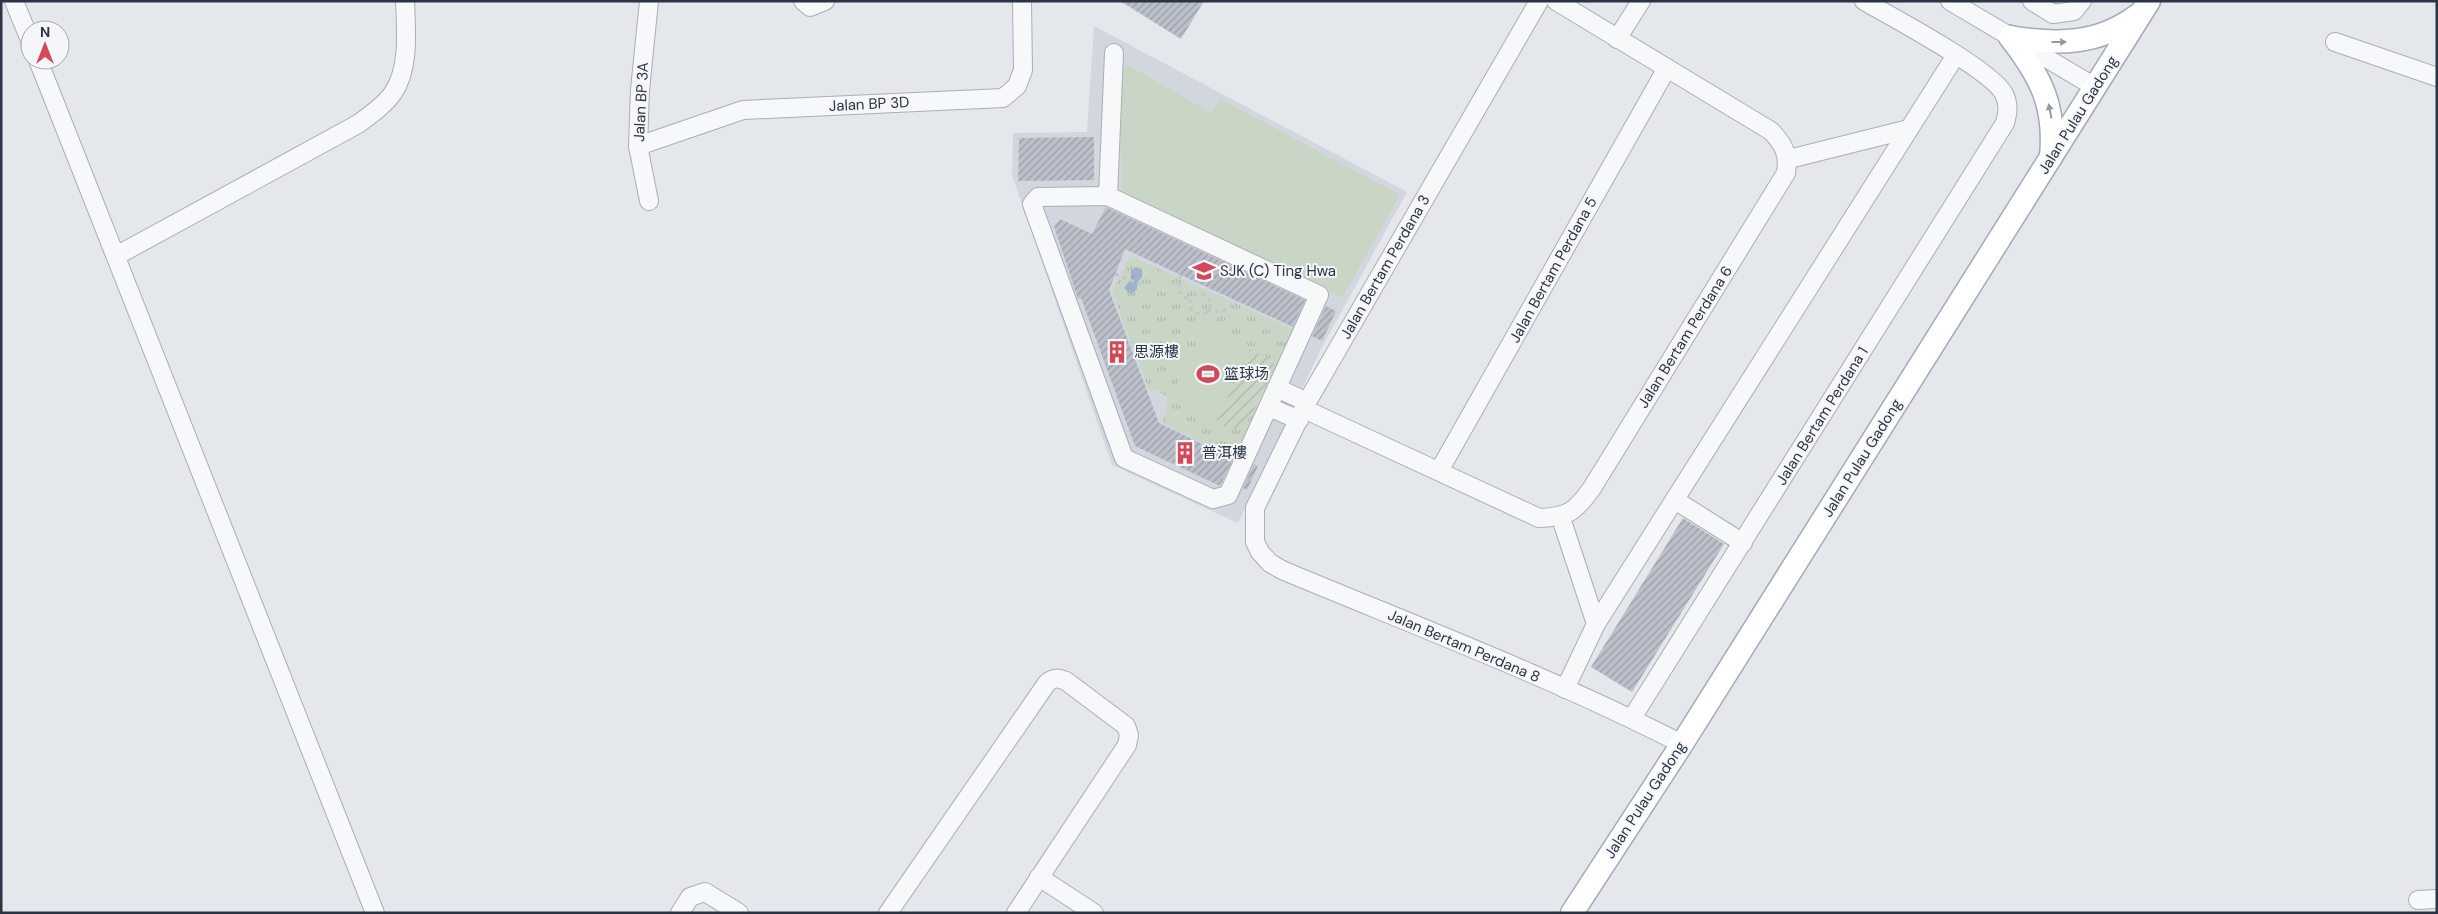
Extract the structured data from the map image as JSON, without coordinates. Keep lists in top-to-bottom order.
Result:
{
  "streets": {
    "main road": ["Jalan Pulau Gadong"],
    "street": [
      "Jalan BP 3A",
      "Jalan BP 3D",
      "Jalan Bertam Perdana 3",
      "Jalan Bertam Perdana 5",
      "Jalan Bertam Perdana 6",
      "Jalan Bertam Perdana 1",
      "Jalan Bertam Perdana 8"
    ]
  },
  "crossings": [
    ["Jalan BP 3A", "Jalan BP 3D"],
    ["Jalan Pulau Gadong", "Jalan Bertam Perdana 8"],
    ["Jalan Bertam Perdana 3", "Jalan Bertam Perdana 8"],
    ["Jalan Bertam Perdana 1", "Jalan Bertam Perdana 8"]
  ],
  "places": {
    "school or university": ["SJK (C) Ting Hwa"],
    "building": ["思源樓", "普洱樓"],
    "sports": ["篮球场"]
  },
  "north": "top"
}
